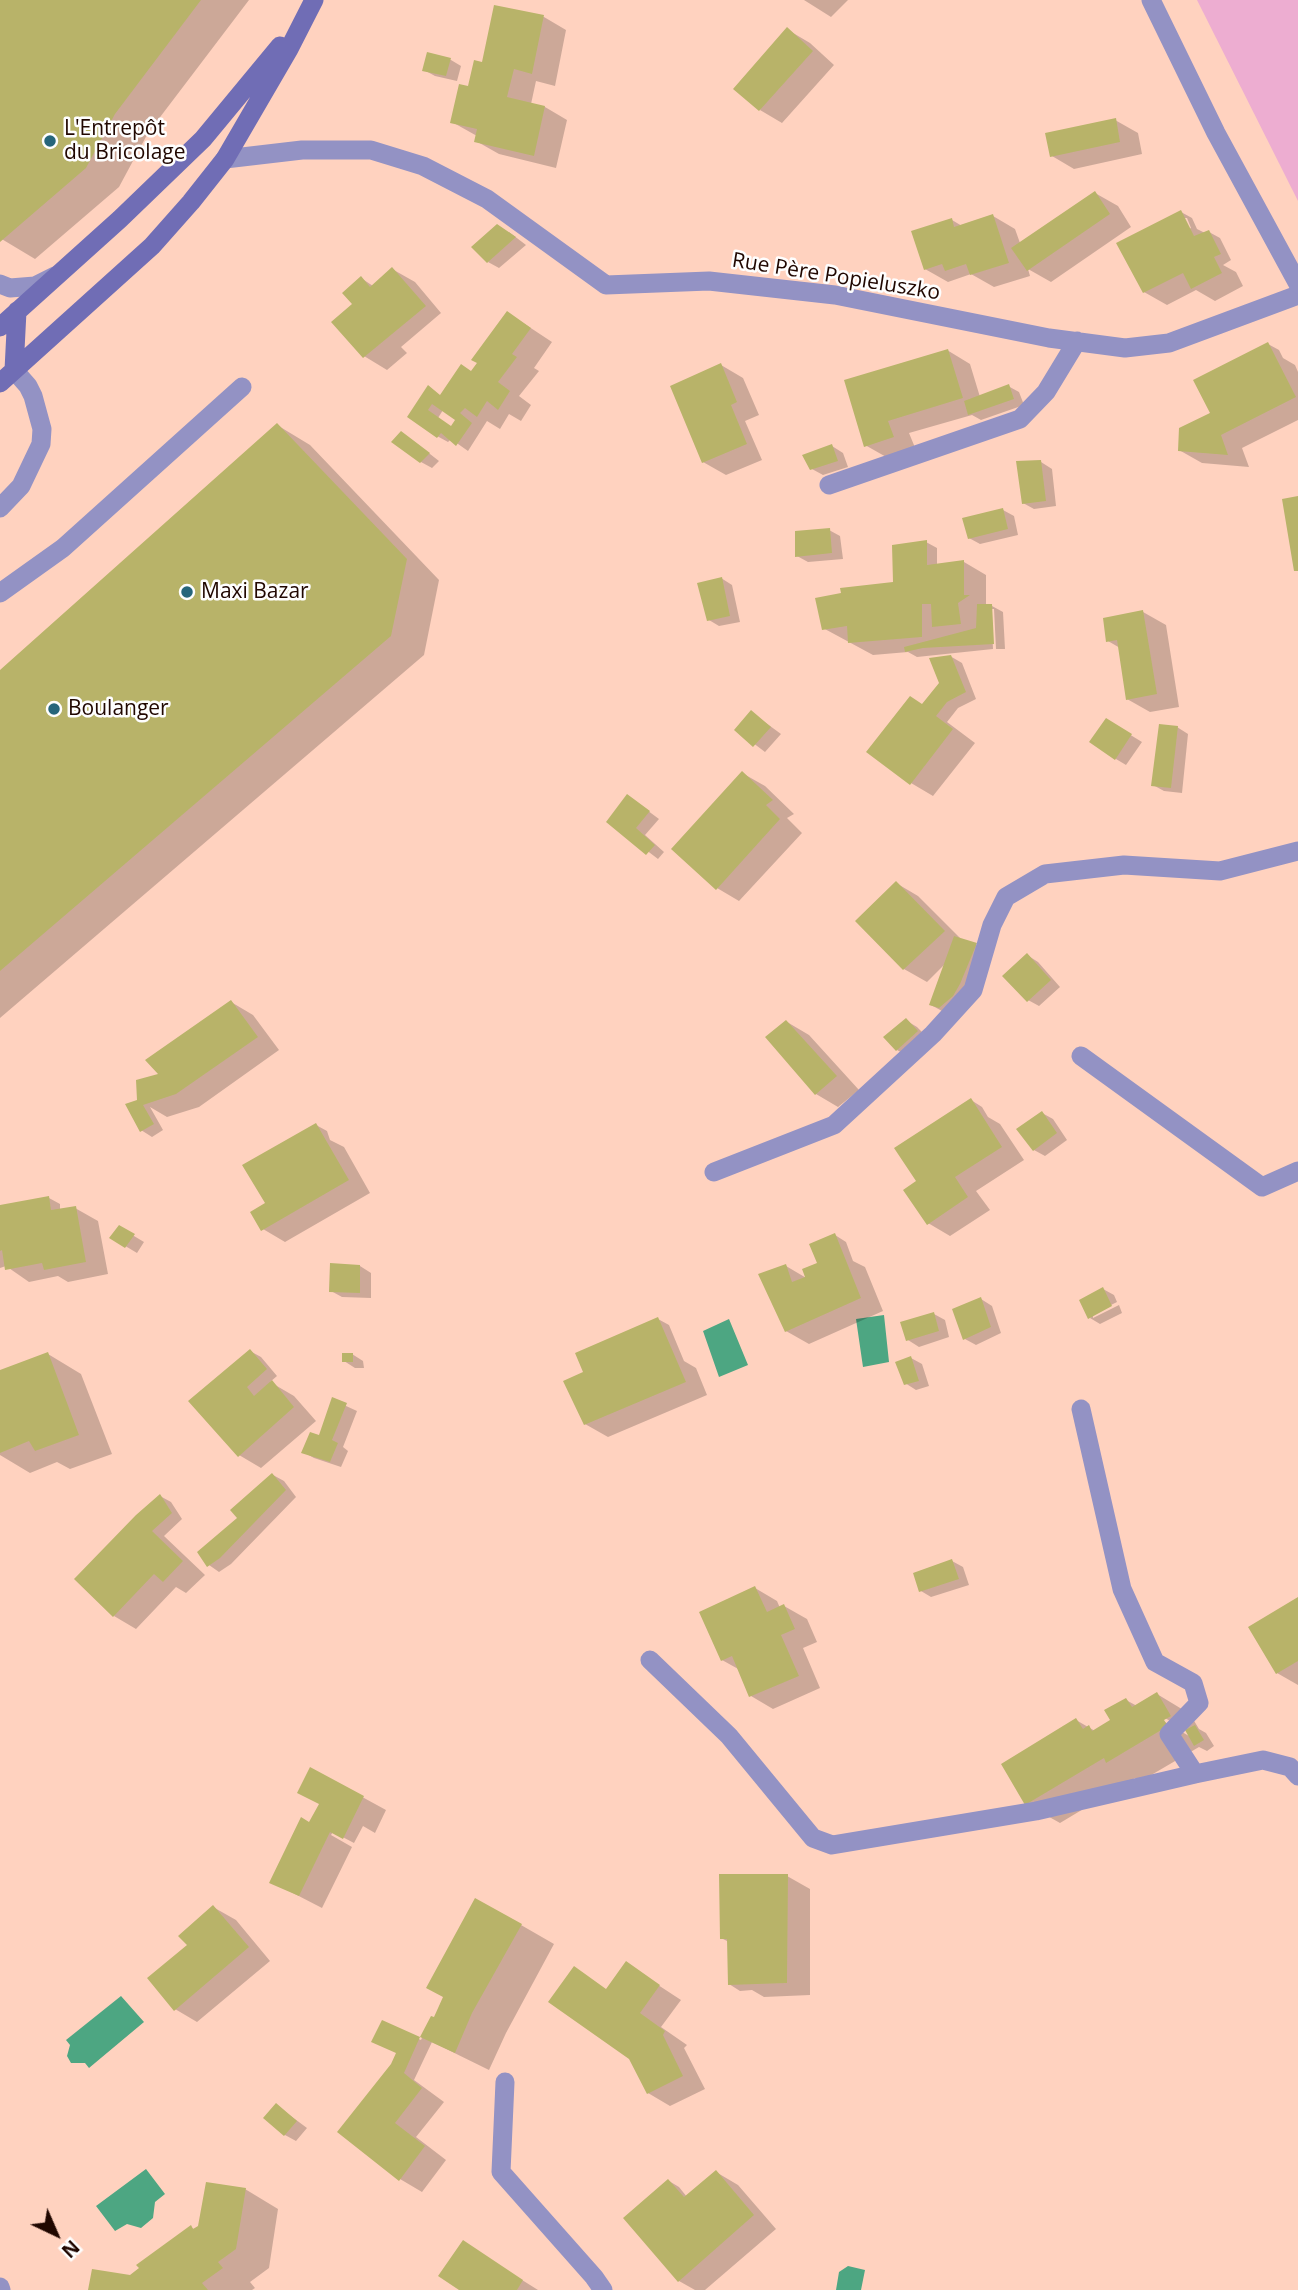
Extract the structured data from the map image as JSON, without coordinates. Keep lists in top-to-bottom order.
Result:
{
  "streets": {
    "street": ["Rue Père Popieluszko"]
  },
  "places": ["L'Entrepôt du Bricolage", "Maxi Bazar", "Boulanger"],
  "north": "bottom right"
}
